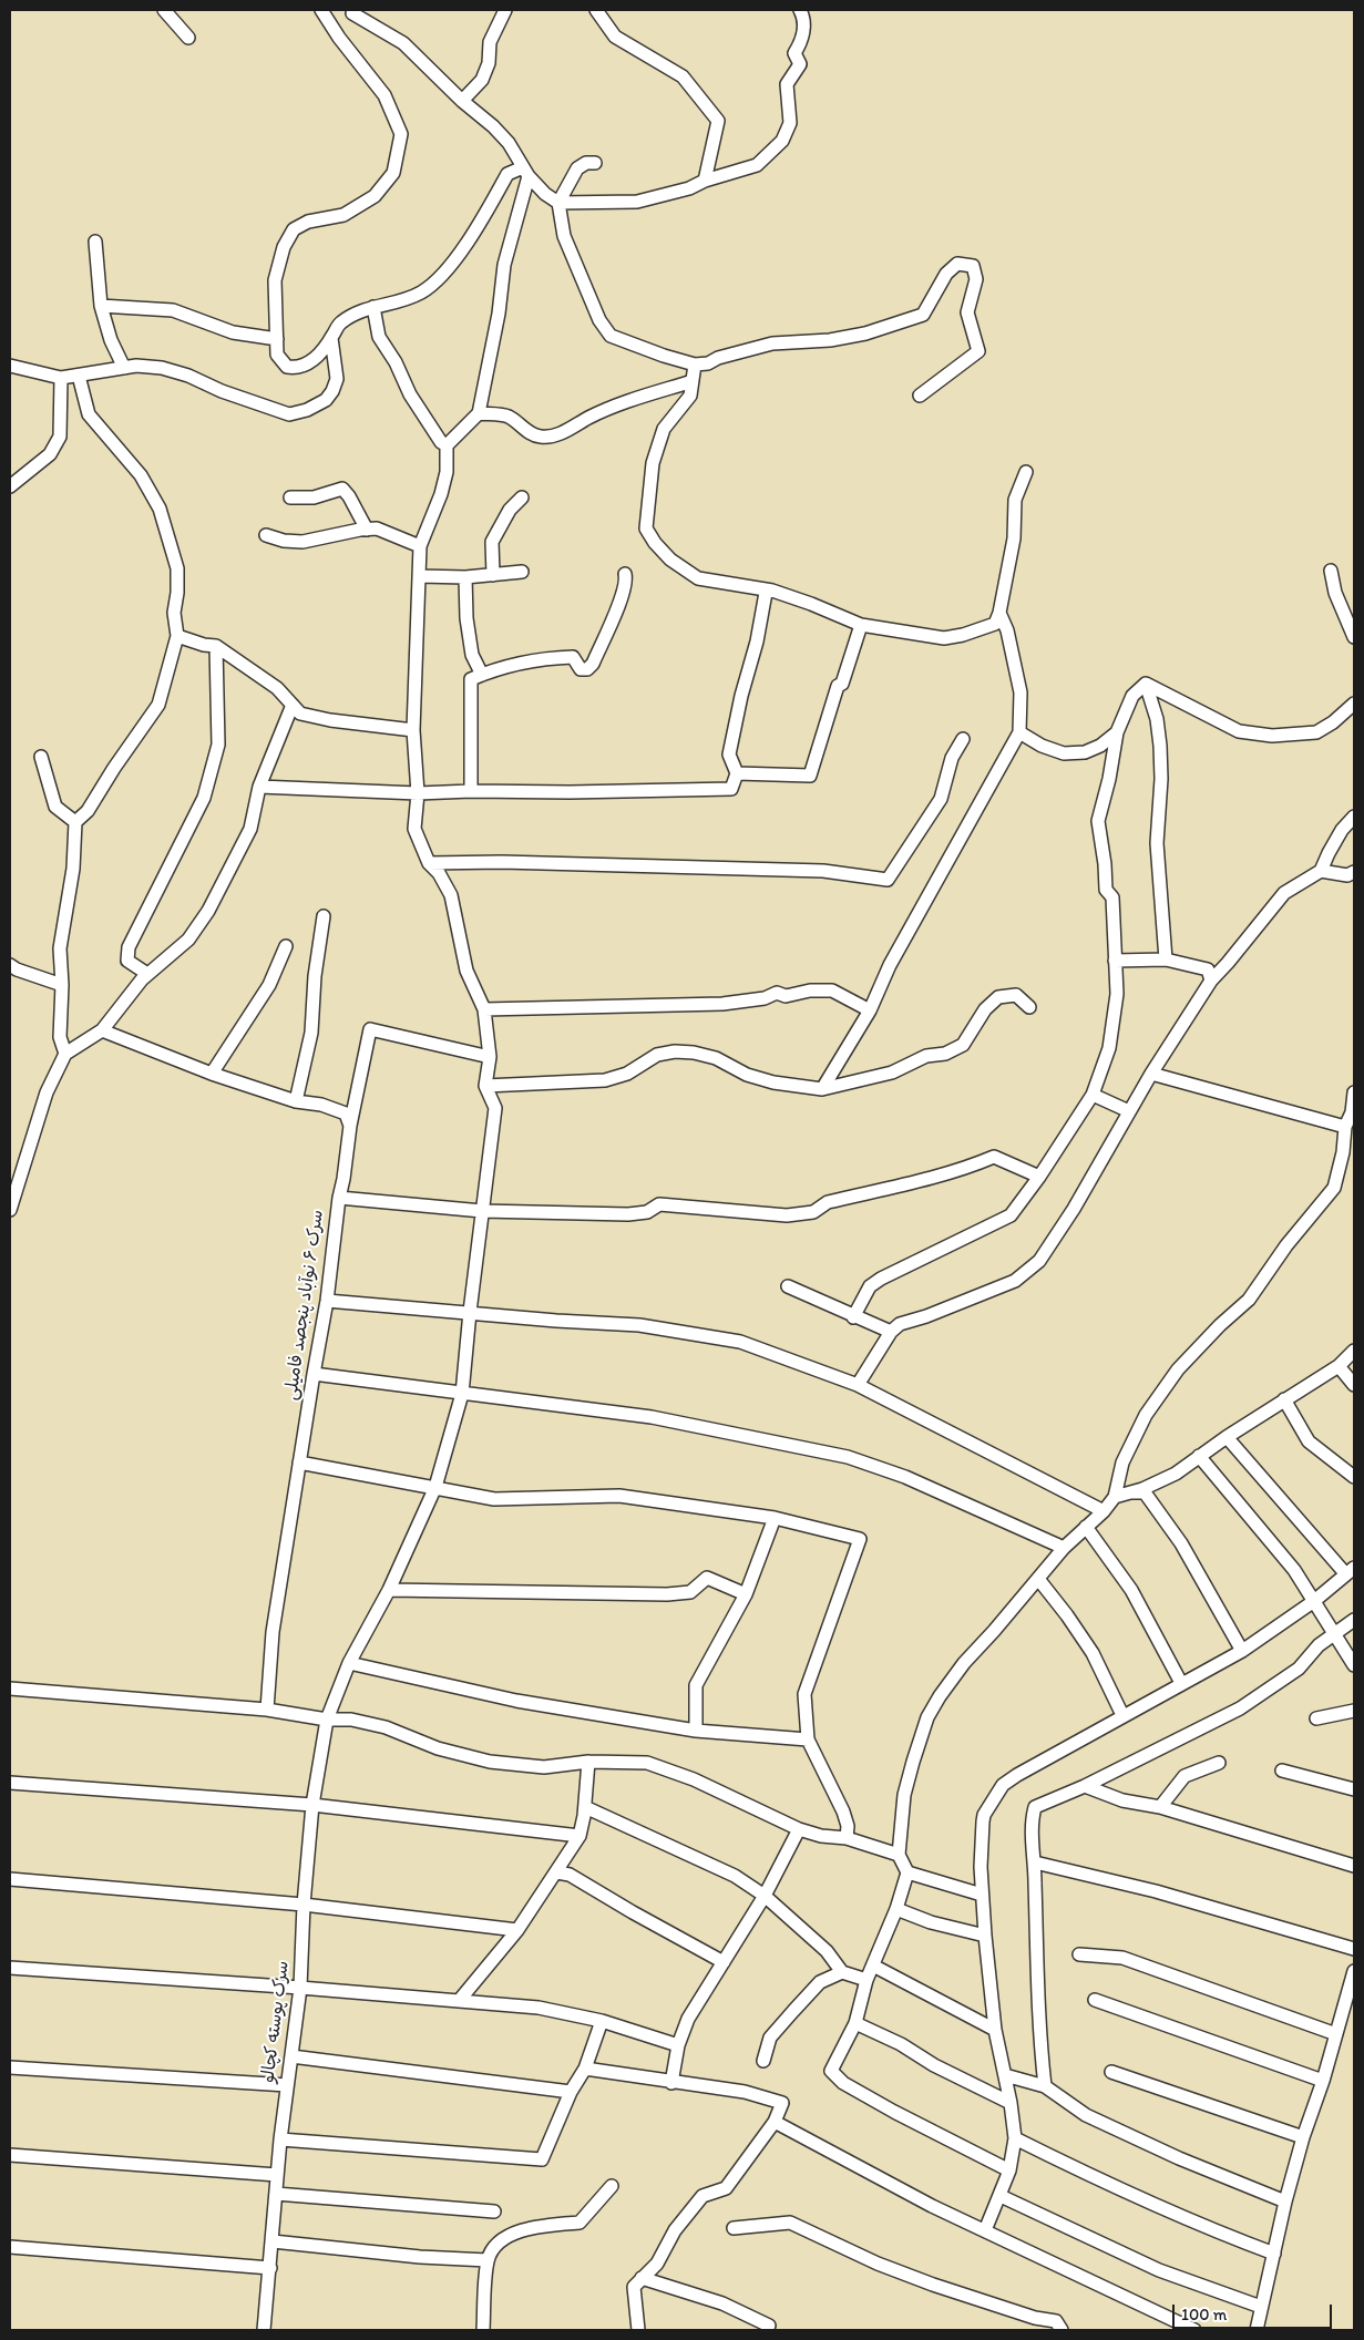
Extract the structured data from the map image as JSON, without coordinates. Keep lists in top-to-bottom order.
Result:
{
  "streets": {
    "street": ["سرک ۶ نوآباد پنجصد فامیلی", "سرک پوسته کچالو"]
  },
  "scale_bar": "100 m"
}
